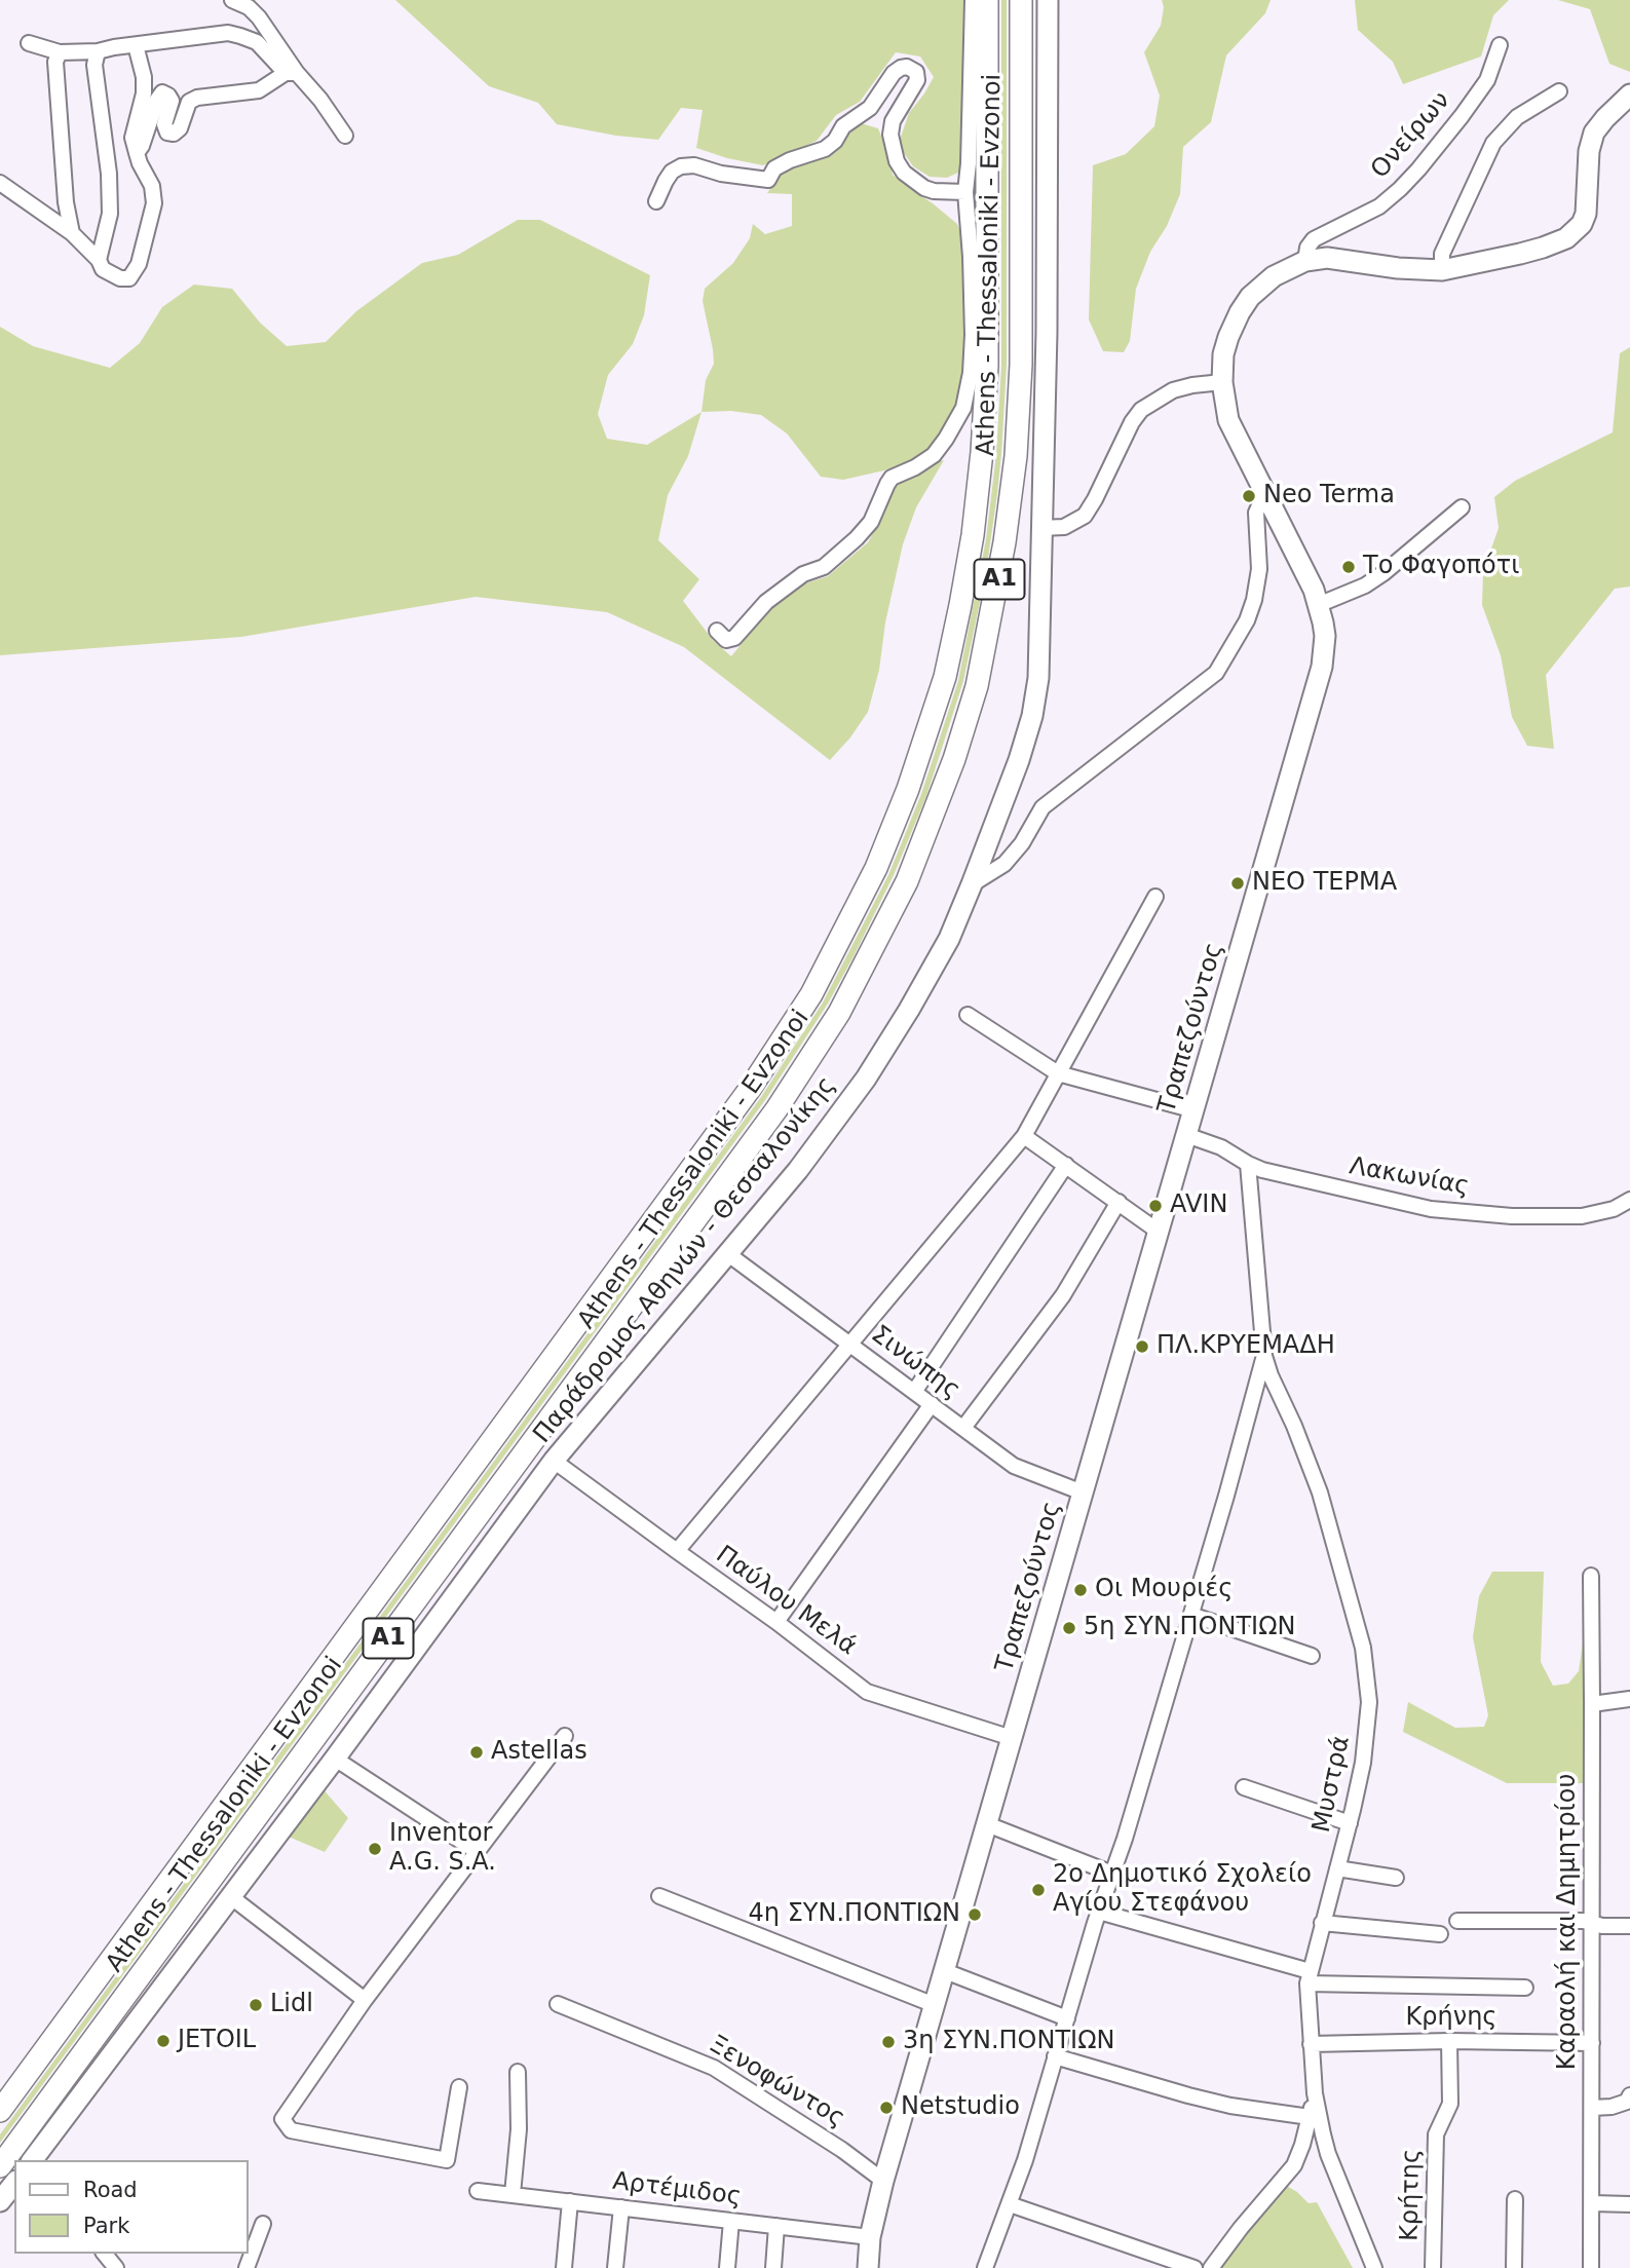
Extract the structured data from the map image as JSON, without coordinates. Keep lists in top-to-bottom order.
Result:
{
  "streets": {
    "highway": ["Athens - Thessaloniki - Evzonoi", "Α1"],
    "main road": ["Τραπεζούντος", "Παράδρομος Αθηνών - Θεσσαλονίκης"],
    "street": [
      "Ονείρων",
      "Λακωνίας",
      "Σινώπης",
      "Παύλου Μελά",
      "Μυστρά",
      "Καραολή και Δημητρίου",
      "Κρήνης",
      "Ξενοφώντος",
      "Αρτέμιδος",
      "Κρήτης"
    ]
  },
  "crossings": [
    ["Ονείρων", "Τραπεζούντος"],
    ["Τραπεζούντος", "Λακωνίας"],
    ["Τραπεζούντος", "Σινώπης"],
    ["Τραπεζούντος", "Παύλου Μελά"],
    ["Τραπεζούντος", "Ξενοφώντος"],
    ["Τραπεζούντος", "Αρτέμιδος"],
    ["Παράδρομος Αθηνών - Θεσσαλονίκης", "Σινώπης"],
    ["Παράδρομος Αθηνών - Θεσσαλονίκης", "Παύλου Μελά"],
    ["Μυστρά", "Κρήνης"],
    ["Καραολή και Δημητρίου", "Κρήνης"],
    ["Κρήνης", "Κρήτης"]
  ],
  "places": [
    "Neo Terma",
    "Το Φαγοπότι",
    "ΝΕΟ ΤΕΡΜΑ",
    "AVIN",
    "ΠΛ.ΚΡΥΕΜΑΔΗ",
    "Οι Μουριές",
    "5η ΣΥΝ.ΠΟΝΤΙΩΝ",
    "Astellas",
    "Inventor A.G. S.A.",
    "2ο Δημοτικό Σχολείο Αγίου Στεφάνου",
    "4η ΣΥΝ.ΠΟΝΤΙΩΝ",
    "Lidl",
    "JETOIL",
    "3η ΣΥΝ.ΠΟΝΤΙΩΝ",
    "Netstudio"
  ],
  "legend": ["Road", "Park"]
}
